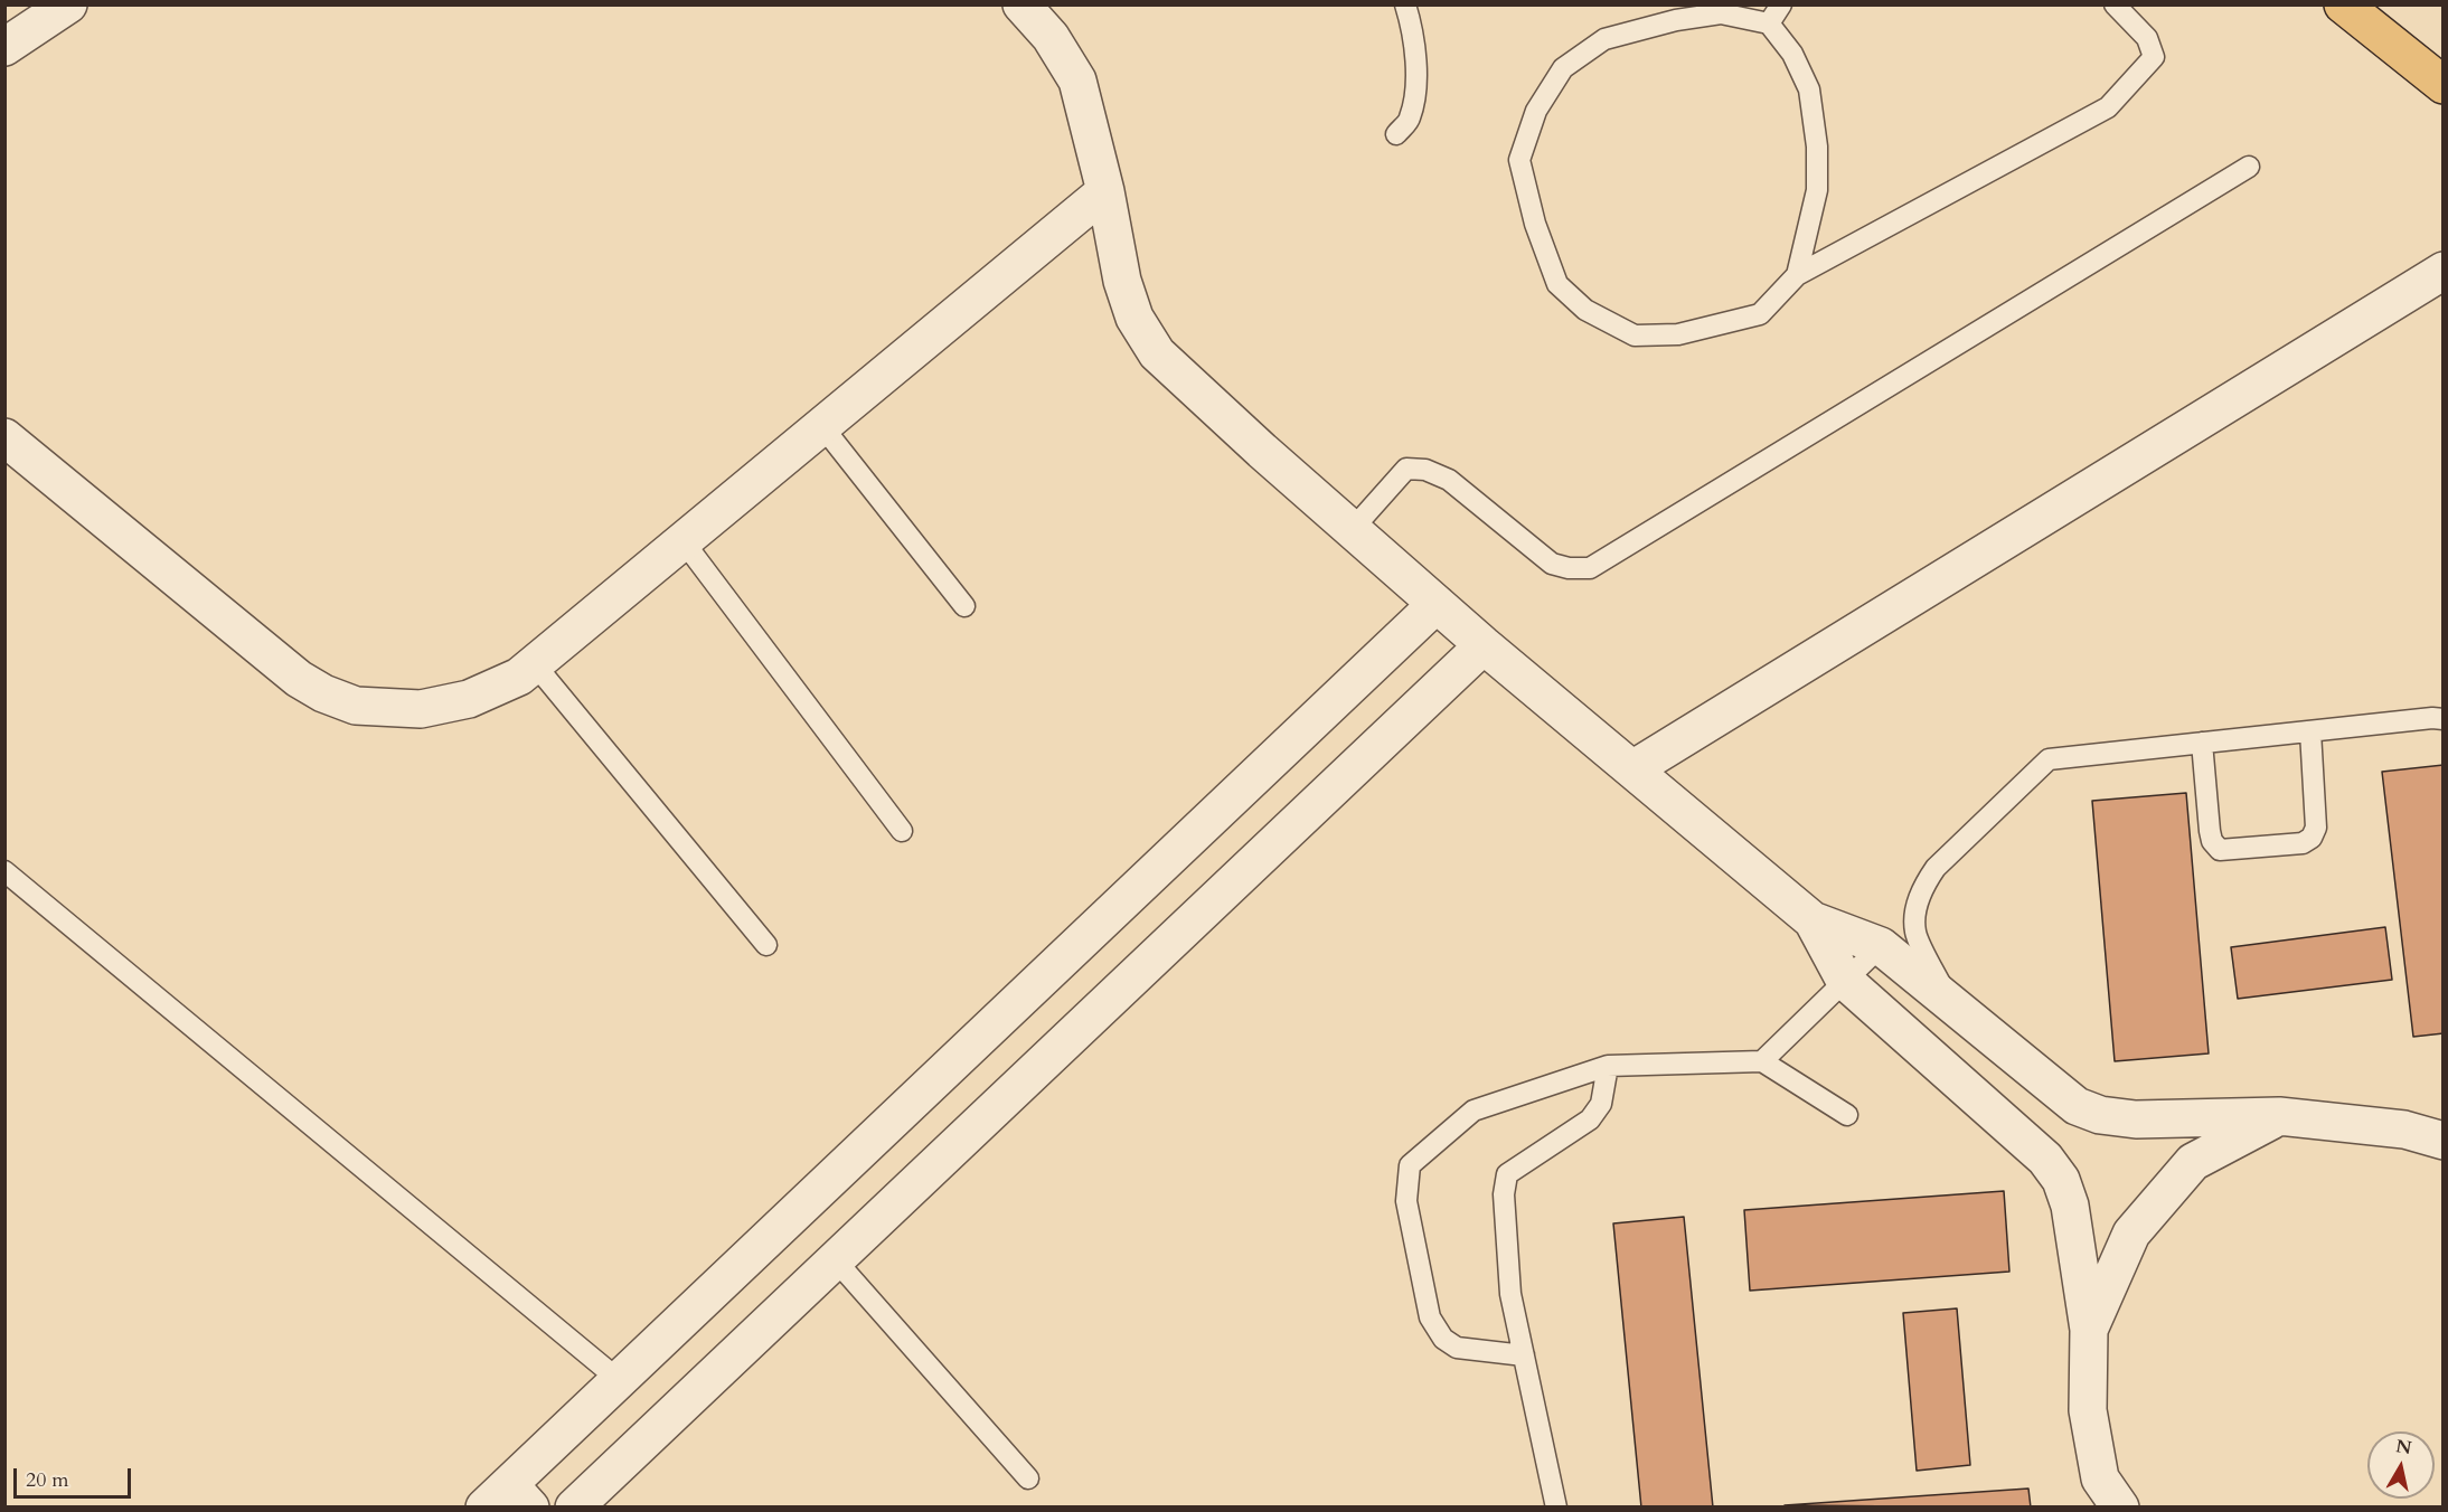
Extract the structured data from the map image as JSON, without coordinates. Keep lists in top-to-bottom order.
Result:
{
  "scale_bar": "20 m",
  "north": "top"
}
